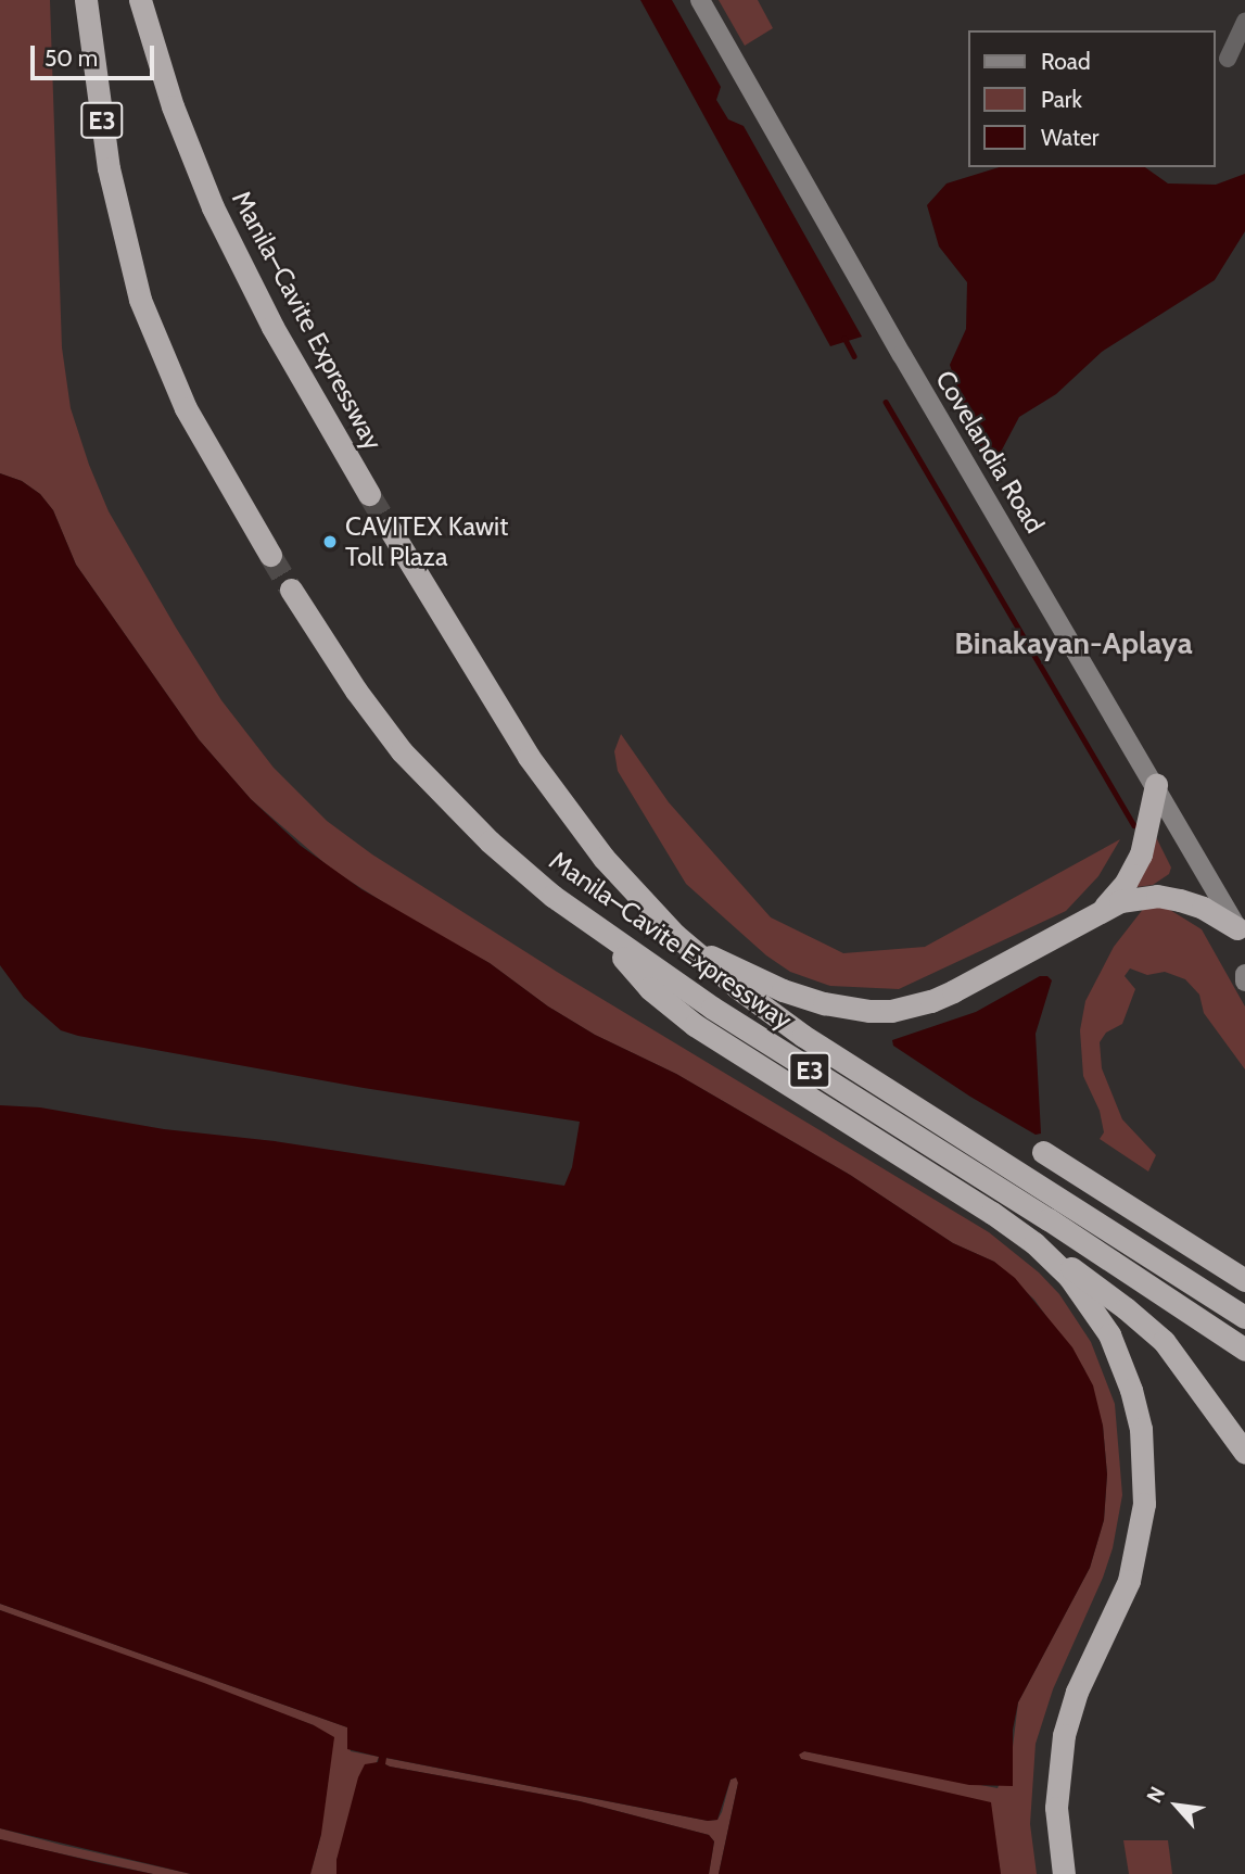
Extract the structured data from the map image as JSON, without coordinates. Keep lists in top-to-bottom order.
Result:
{
  "streets": {
    "highway": ["E3", "Manila–Cavite Expressway"],
    "main road": ["Covelandia Road"]
  },
  "districts": ["Binakayan-Aplaya"],
  "places": ["CAVITEX Kawit Toll Plaza"],
  "legend": ["Road", "Park", "Water"],
  "scale_bar": "50 m",
  "north": "top left"
}
